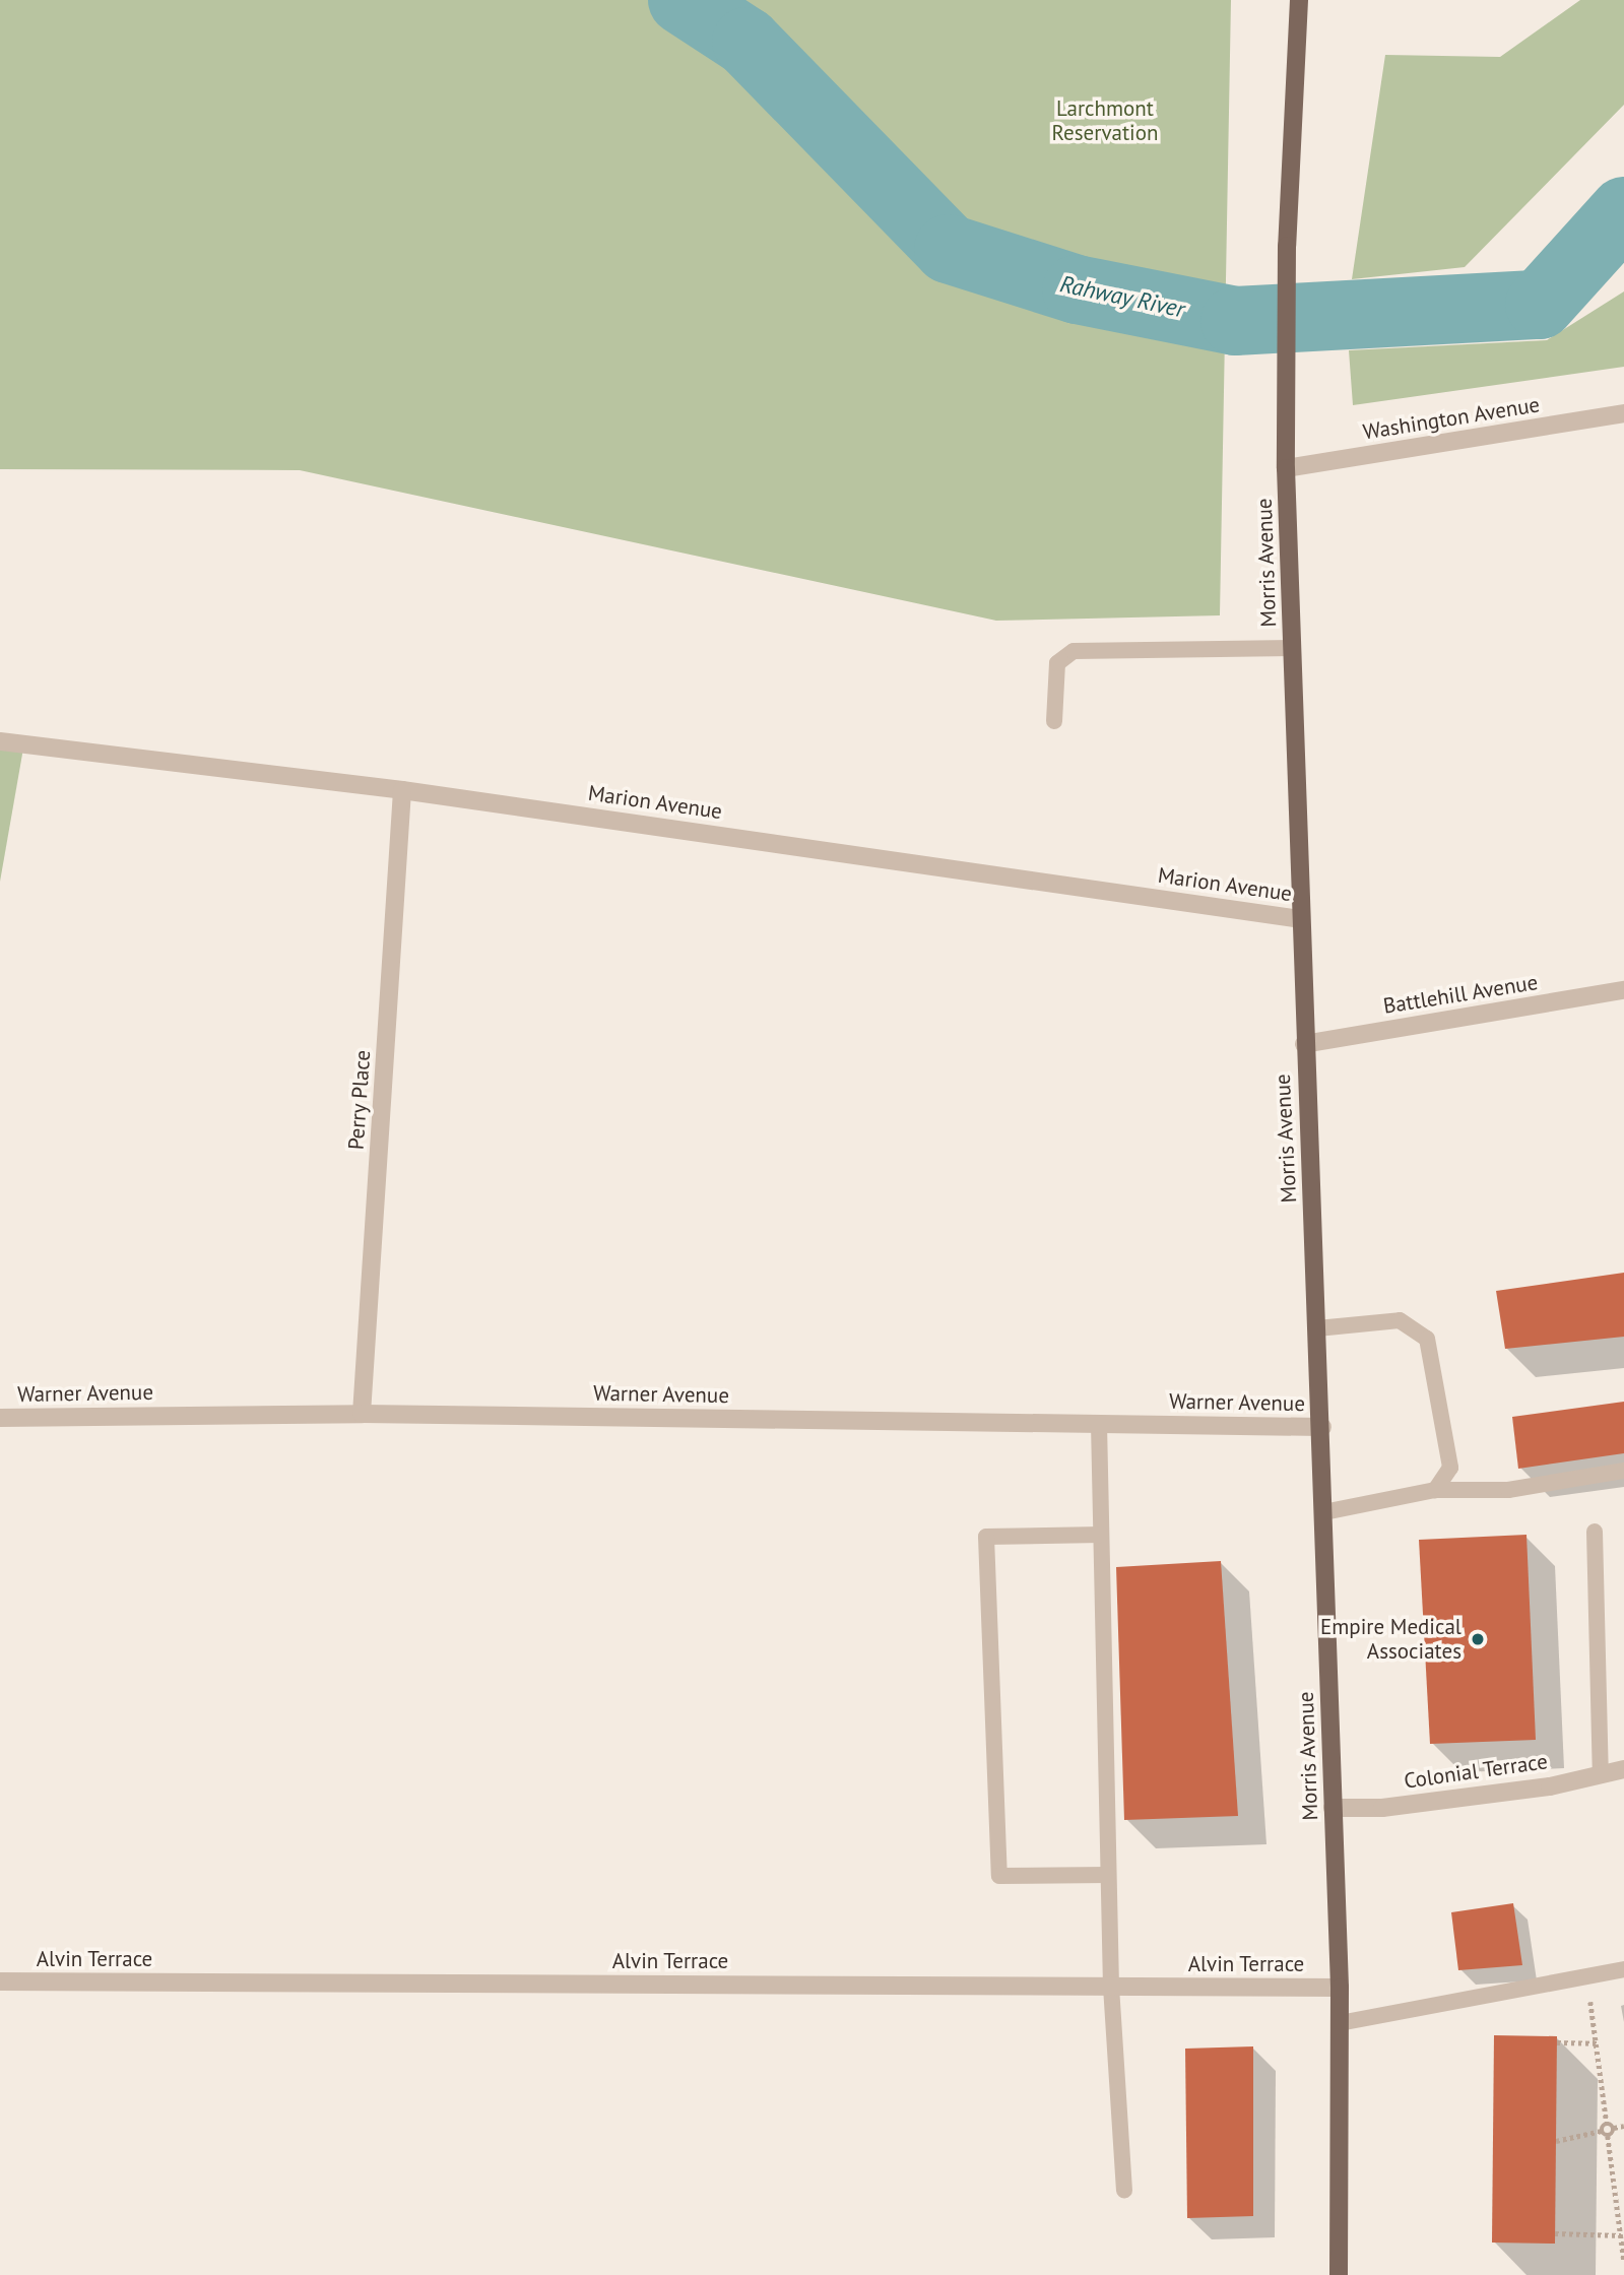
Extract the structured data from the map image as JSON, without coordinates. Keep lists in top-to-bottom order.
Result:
{
  "streets": {
    "main road": ["Morris Avenue"],
    "street": [
      "Washington Avenue",
      "Marion Avenue",
      "Battlehill Avenue",
      "Perry Place",
      "Warner Avenue",
      "Colonial Terrace",
      "Alvin Terrace"
    ]
  },
  "crossings": [
    ["Washington Avenue", "Morris Avenue"],
    ["Morris Avenue", "Marion Avenue"],
    ["Morris Avenue", "Battlehill Avenue"],
    ["Morris Avenue", "Warner Avenue"],
    ["Morris Avenue", "Colonial Terrace"],
    ["Morris Avenue", "Alvin Terrace"],
    ["Marion Avenue", "Perry Place"],
    ["Perry Place", "Warner Avenue"]
  ],
  "water": ["Rahway River"],
  "parks": ["Larchmont Reservation"],
  "places": ["Empire Medical Associates"]
}
